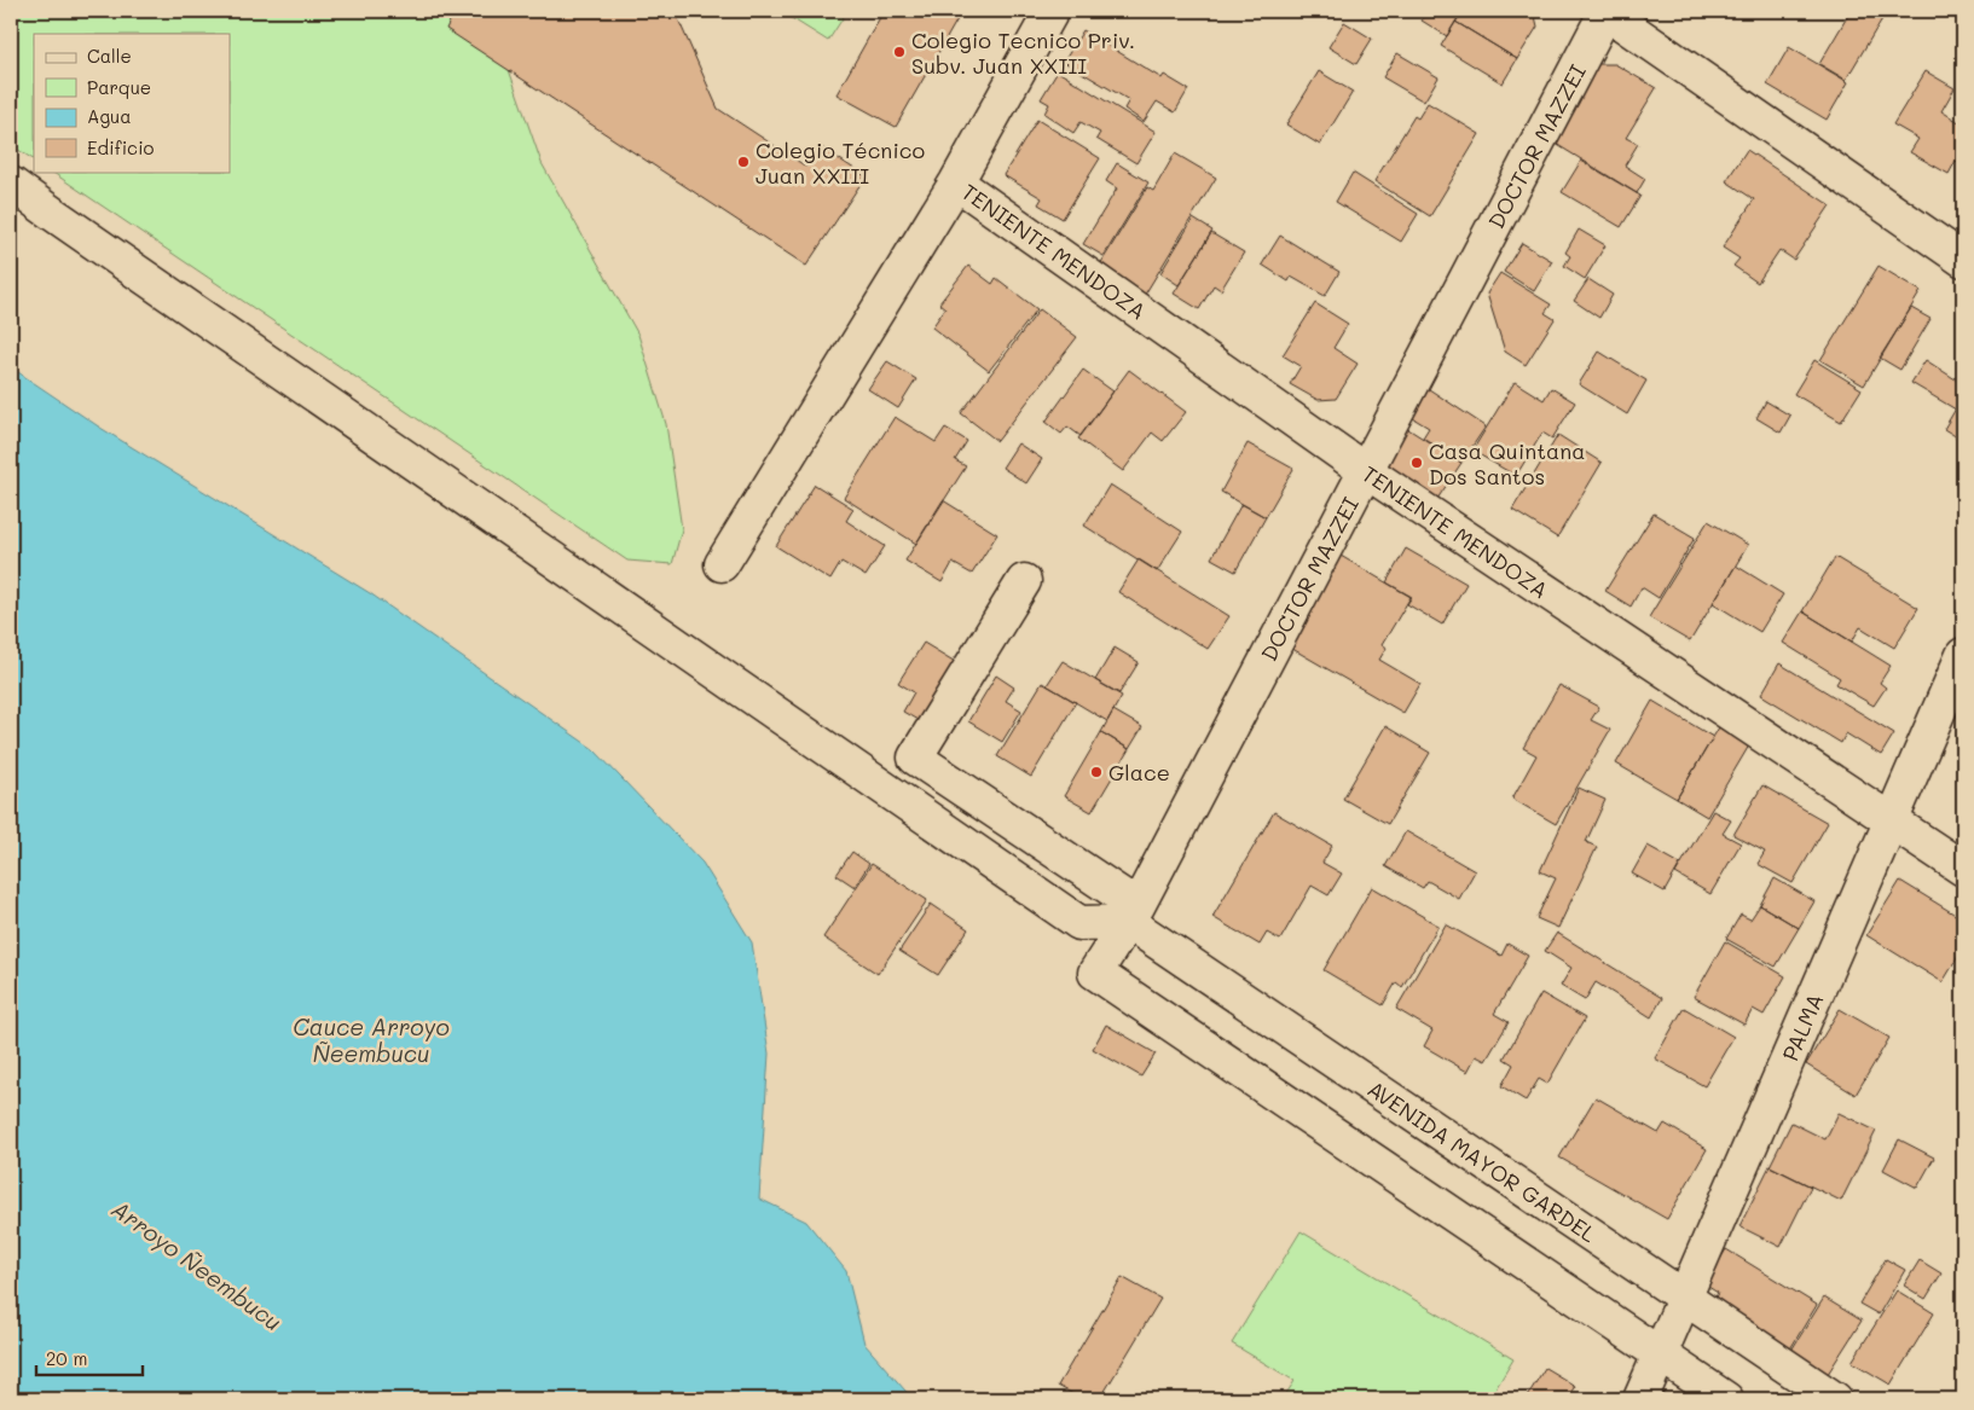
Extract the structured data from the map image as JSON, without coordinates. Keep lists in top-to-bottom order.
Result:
{
  "streets": {
    "street": [
      "DOCTOR MAZZEI",
      "TENIENTE MENDOZA",
      "PALMA",
      "AVENIDA MAYOR GARDEL"
    ]
  },
  "crossings": [
    ["DOCTOR MAZZEI", "TENIENTE MENDOZA"],
    ["DOCTOR MAZZEI", "AVENIDA MAYOR GARDEL"],
    ["TENIENTE MENDOZA", "PALMA"],
    ["PALMA", "AVENIDA MAYOR GARDEL"]
  ],
  "water": ["Cauce Arroyo Ñeembucu", "Arroyo Ñeembucu"],
  "places": [
    "Colegio Tecnico Priv. Subv. Juan XXIII",
    "Colegio Técnico Juan XXIII",
    "Casa Quintana Dos Santos",
    "Glace"
  ],
  "legend": [
    "Calle",
    "Parque",
    "Agua",
    "Edificio"
  ],
  "scale_bar": "20 m"
}
